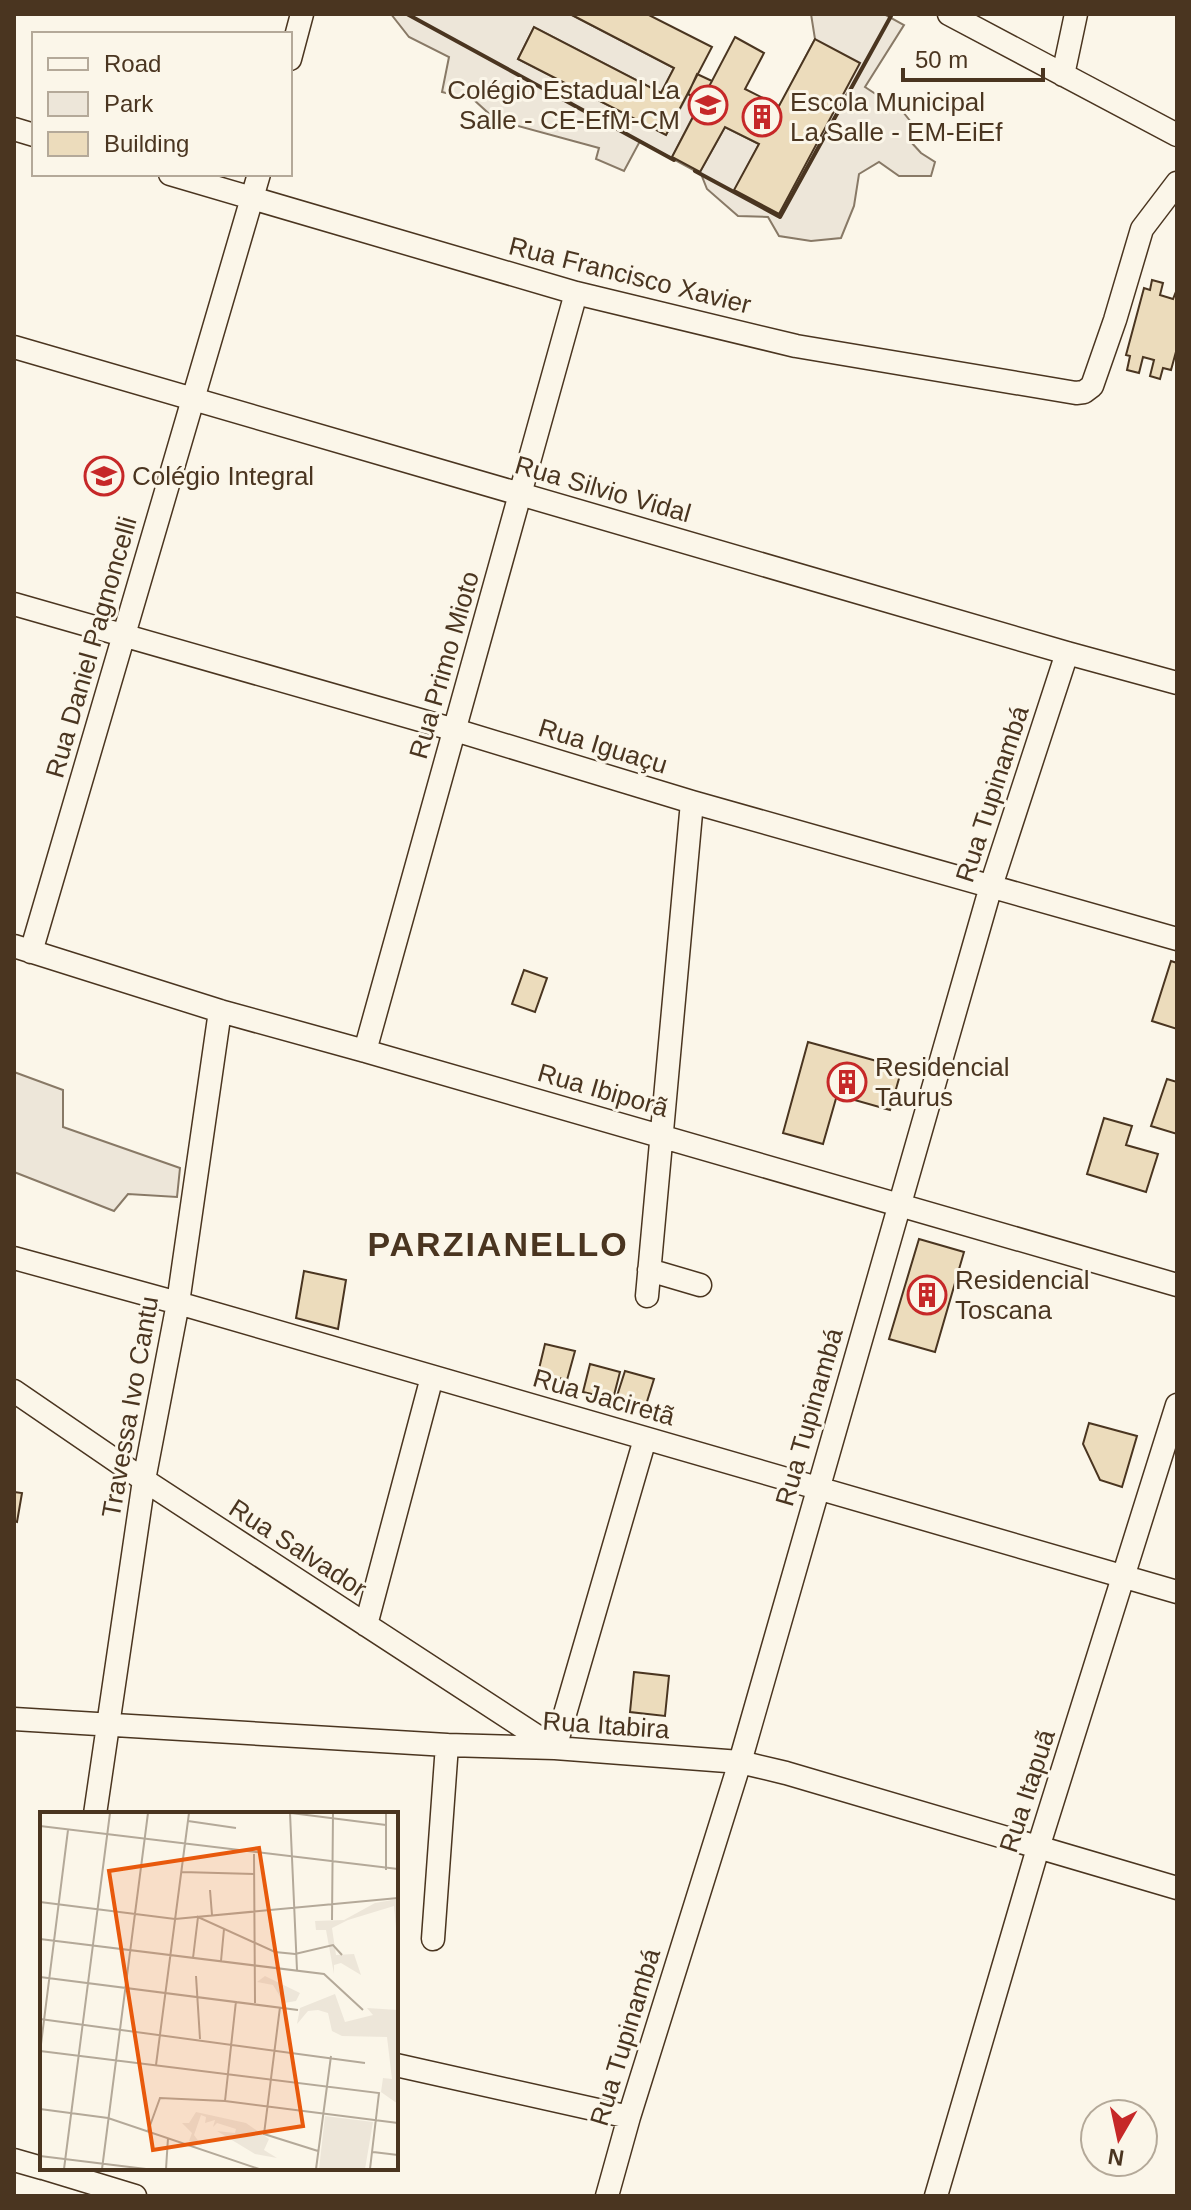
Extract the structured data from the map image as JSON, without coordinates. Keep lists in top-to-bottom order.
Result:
{
  "streets": {
    "street": [
      "Rua Francisco Xavier",
      "Rua Silvio Vidal",
      "Rua Daniel Pagnoncelli",
      "Rua Primo Mioto",
      "Rua Iguaçu",
      "Rua Tupinambá",
      "Rua Ibiporã",
      "Rua Jaciretã",
      "Travessa Ivo Cantu",
      "Rua Salvador",
      "Rua Itabira",
      "Rua Itapuã"
    ]
  },
  "crossings": [
    ["Rua Francisco Xavier", "Rua Daniel Pagnoncelli"],
    ["Rua Francisco Xavier", "Rua Primo Mioto"],
    ["Rua Silvio Vidal", "Rua Daniel Pagnoncelli"],
    ["Rua Silvio Vidal", "Rua Primo Mioto"],
    ["Rua Silvio Vidal", "Rua Tupinambá"],
    ["Rua Daniel Pagnoncelli", "Rua Iguaçu"],
    ["Rua Daniel Pagnoncelli", "Rua Ibiporã"],
    ["Rua Primo Mioto", "Rua Iguaçu"],
    ["Rua Primo Mioto", "Rua Ibiporã"],
    ["Rua Iguaçu", "Rua Tupinambá"],
    ["Rua Tupinambá", "Rua Ibiporã"],
    ["Rua Tupinambá", "Rua Jaciretã"],
    ["Rua Tupinambá", "Rua Itabira"],
    ["Rua Ibiporã", "Travessa Ivo Cantu"],
    ["Rua Jaciretã", "Travessa Ivo Cantu"],
    ["Rua Jaciretã", "Rua Itapuã"],
    ["Travessa Ivo Cantu", "Rua Salvador"],
    ["Travessa Ivo Cantu", "Rua Itabira"],
    ["Rua Salvador", "Rua Itabira"],
    ["Rua Itabira", "Rua Itapuã"]
  ],
  "districts": ["PARZIANELLO"],
  "places": {
    "school or university": ["Colégio Estadual La Salle - CE-EfM-CM", "Colégio Integral"],
    "building": ["Escola Municipal La Salle - EM-EiEf", "Residencial Taurus", "Residencial Toscana"]
  },
  "legend": ["Road", "Park", "Building"],
  "scale_bar": "50 m",
  "north": "bottom"
}
